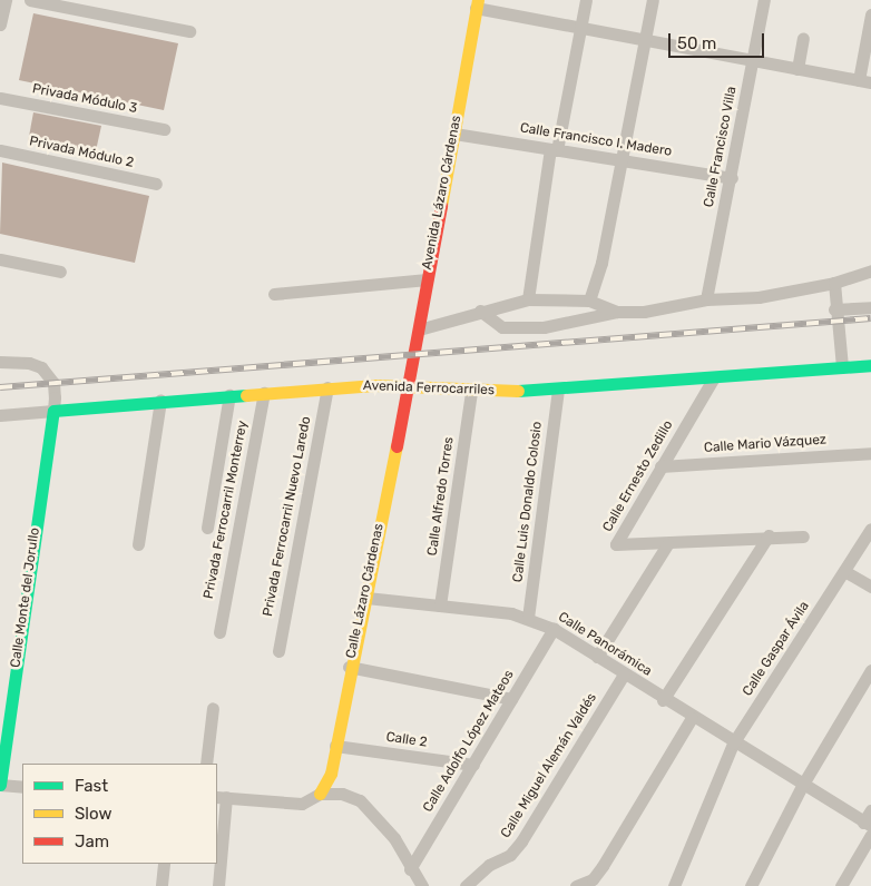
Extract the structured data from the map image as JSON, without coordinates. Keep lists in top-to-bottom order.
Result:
{
  "streets": {
    "street": [
      "Privada Módulo 3",
      "Calle Francisco I. Madero",
      "Calle Francisco Villa",
      "Privada Módulo 2",
      "Avenida Lázaro Cárdenas",
      "Avenida Ferrocarriles",
      "Calle Mario Vázquez",
      "Calle Ernesto Zedillo",
      "Calle Alfredo Torres",
      "Calle Luis Donaldo Colosio",
      "Privada Ferrocarril Monterrey",
      "Privada Ferrocarril Nuevo Laredo",
      "Calle Lázaro Cárdenas",
      "Calle Monte del Jorullo",
      "Calle Panorámica",
      "Calle Gaspar Ávila",
      "Calle 2",
      "Calle Adolfo López Mateos",
      "Calle Miguel Alemán Valdés"
    ]
  },
  "crossings": [
    ["Calle Francisco I. Madero", "Calle Francisco Villa"],
    ["Calle Francisco I. Madero", "Avenida Lázaro Cárdenas"],
    ["Avenida Lázaro Cárdenas", "Avenida Ferrocarriles"],
    ["Avenida Lázaro Cárdenas", "Calle Lázaro Cárdenas"],
    ["Avenida Ferrocarriles", "Calle Ernesto Zedillo"],
    ["Avenida Ferrocarriles", "Calle Alfredo Torres"],
    ["Avenida Ferrocarriles", "Calle Luis Donaldo Colosio"],
    ["Avenida Ferrocarriles", "Privada Ferrocarril Monterrey"],
    ["Avenida Ferrocarriles", "Privada Ferrocarril Nuevo Laredo"],
    ["Avenida Ferrocarriles", "Calle Lázaro Cárdenas"],
    ["Avenida Ferrocarriles", "Calle Monte del Jorullo"],
    ["Calle Mario Vázquez", "Calle Ernesto Zedillo"],
    ["Calle Alfredo Torres", "Calle Panorámica"],
    ["Calle Luis Donaldo Colosio", "Calle Panorámica"],
    ["Calle Lázaro Cárdenas", "Calle Panorámica"],
    ["Calle Lázaro Cárdenas", "Calle 2"],
    ["Calle Panorámica", "Calle Gaspar Ávila"],
    ["Calle Panorámica", "Calle Adolfo López Mateos"],
    ["Calle Panorámica", "Calle Miguel Alemán Valdés"],
    ["Calle 2", "Calle Adolfo López Mateos"]
  ],
  "legend": ["Fast", "Slow", "Jam"],
  "scale_bar": "50 m"
}
